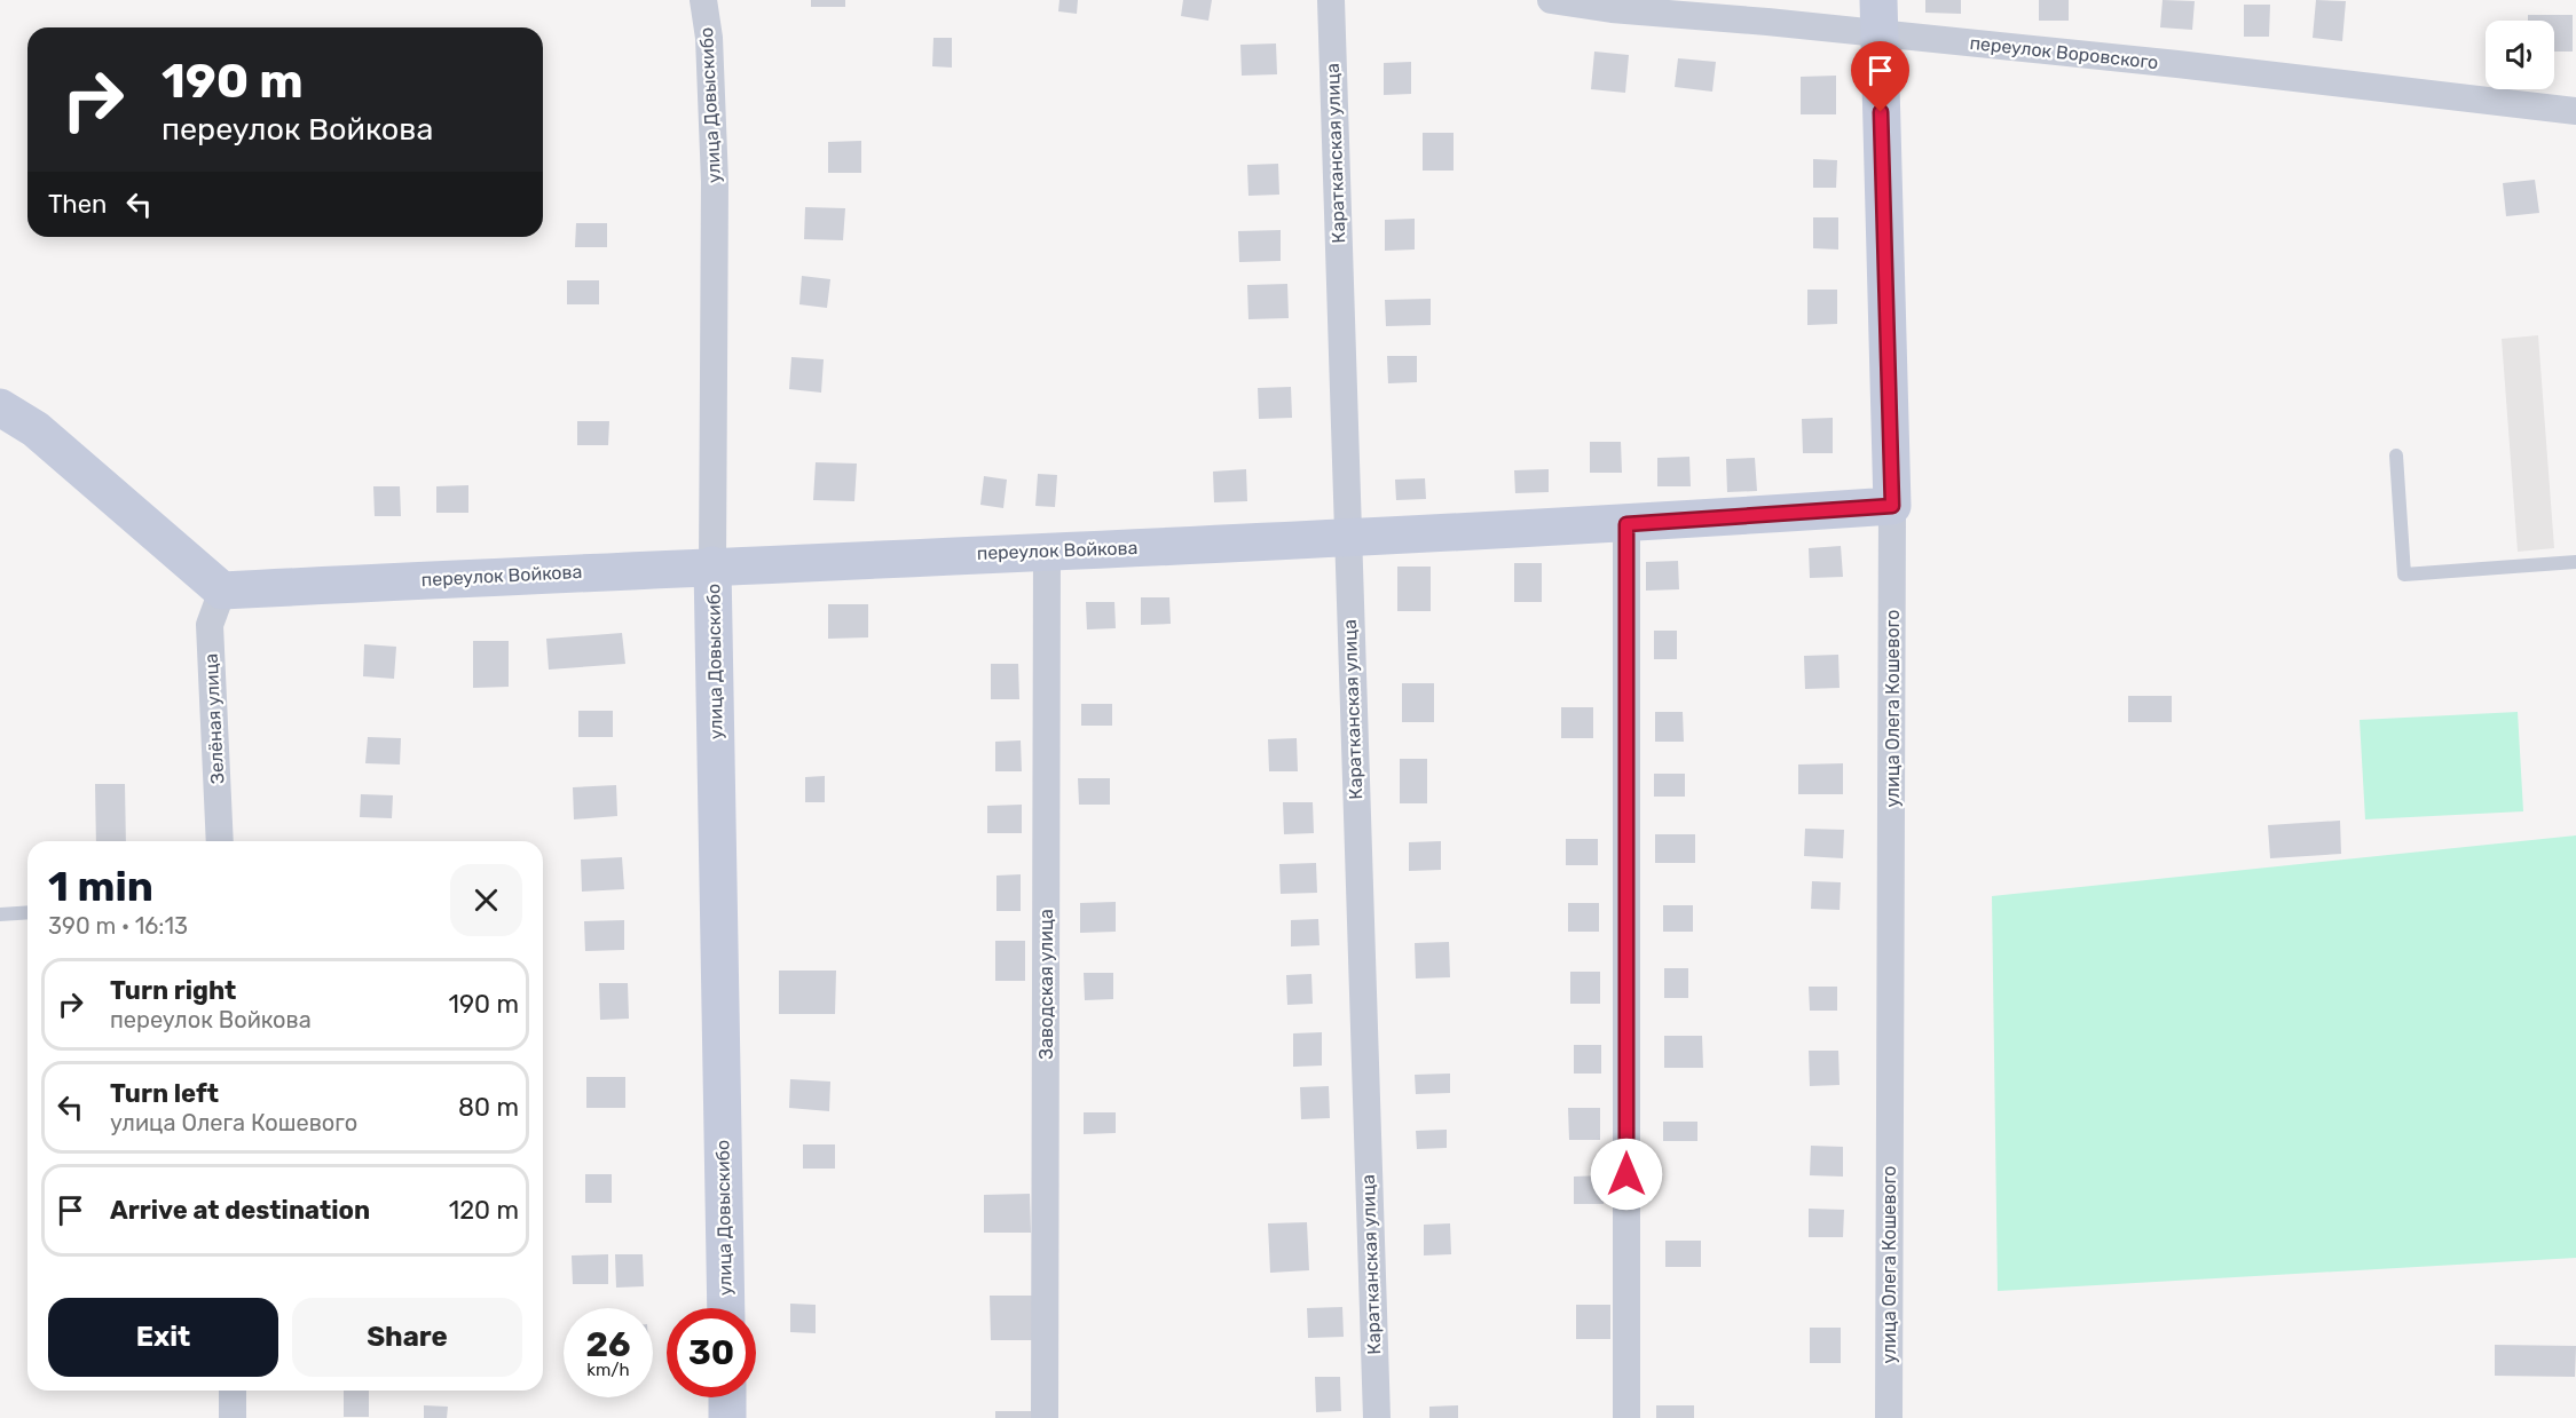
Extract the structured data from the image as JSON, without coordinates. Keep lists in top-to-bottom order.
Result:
{
  "streets": {
    "street": [
      "переулок Воровского",
      "улица Довыскибо",
      "Каратканская улица",
      "переулок Войкова",
      "улица Олега Кошевого",
      "Зелёная улица",
      "Заводская улица"
    ]
  },
  "crossings": [
    ["переулок Воровского", "улица Олега Кошевого"],
    ["улица Довыскибо", "переулок Войкова"],
    ["Каратканская улица", "переулок Войкова"],
    ["переулок Войкова", "улица Олега Кошевого"],
    ["переулок Войкова", "Зелёная улица"],
    ["переулок Войкова", "Заводская улица"]
  ],
  "page": {
    "turn": ["190 m", "переулок Войкова"],
    "then": "Then",
    "heading": ["1 min", "390 m · 16:13"],
    "list": [
      {
        "name": "Turn right",
        "note": "переулок Войкова",
        "value": "190 m"
      },
      {
        "name": "Turn left",
        "note": "улица Олега Кошевого",
        "value": "80 m"
      },
      {
        "name": "Arrive at destination",
        "value": "120 m"
      }
    ],
    "buttons": ["Exit", "Share"],
    "speed": "26 km/h",
    "limit": "30"
  }
}
